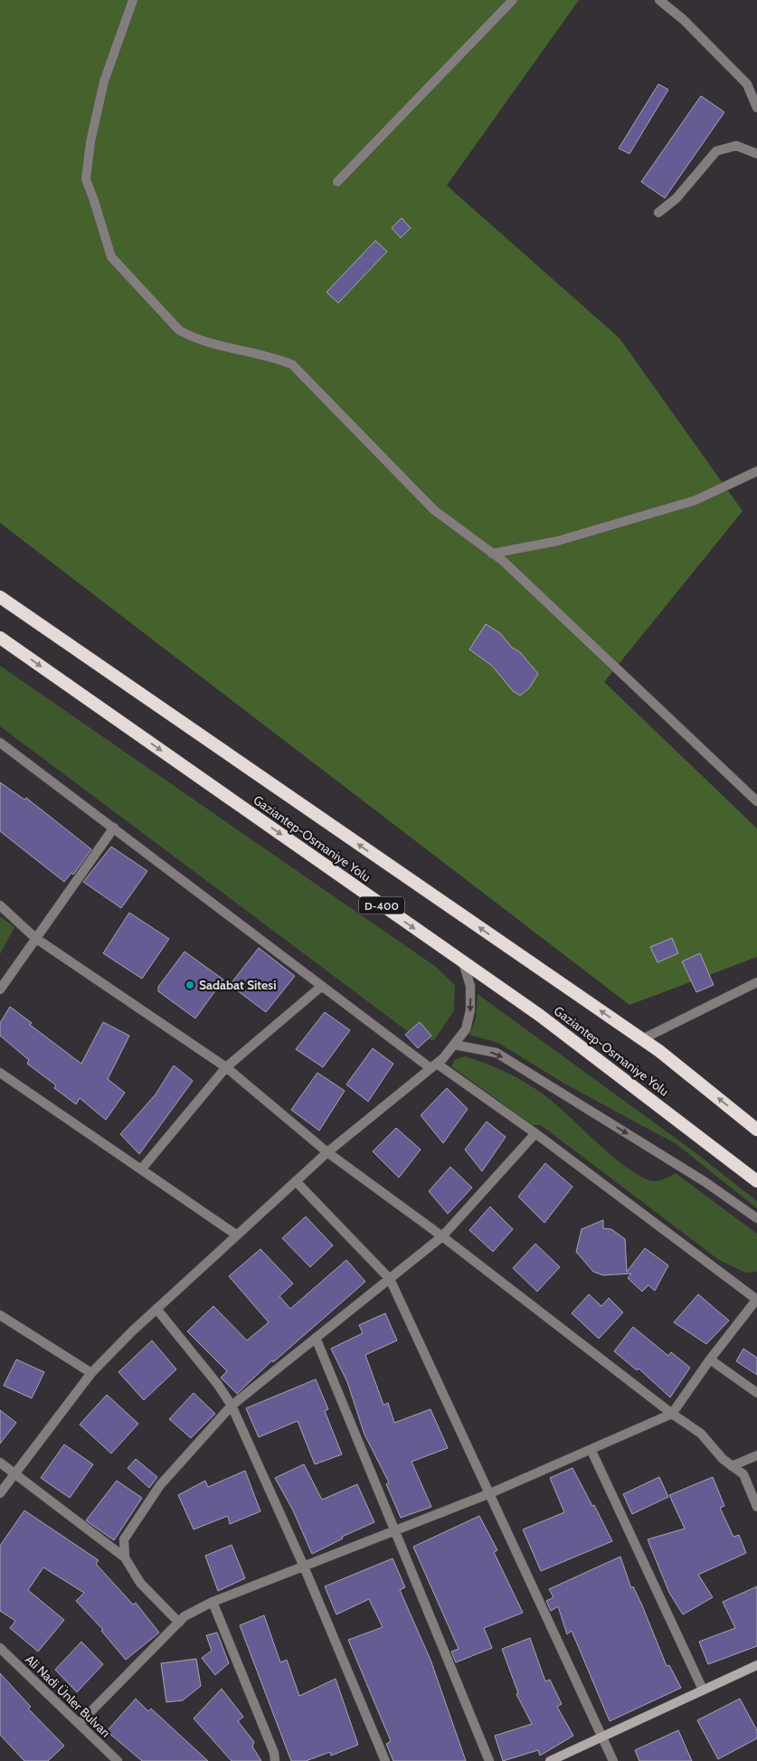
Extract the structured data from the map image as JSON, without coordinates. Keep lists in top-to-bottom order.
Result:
{
  "streets": {
    "highway": ["Gaziantep-Osmaniye Yolu", "D-400"],
    "street": ["Ali Nadi Ünler Bulvarı"]
  },
  "places": ["Sadabat Sitesi"]
}
